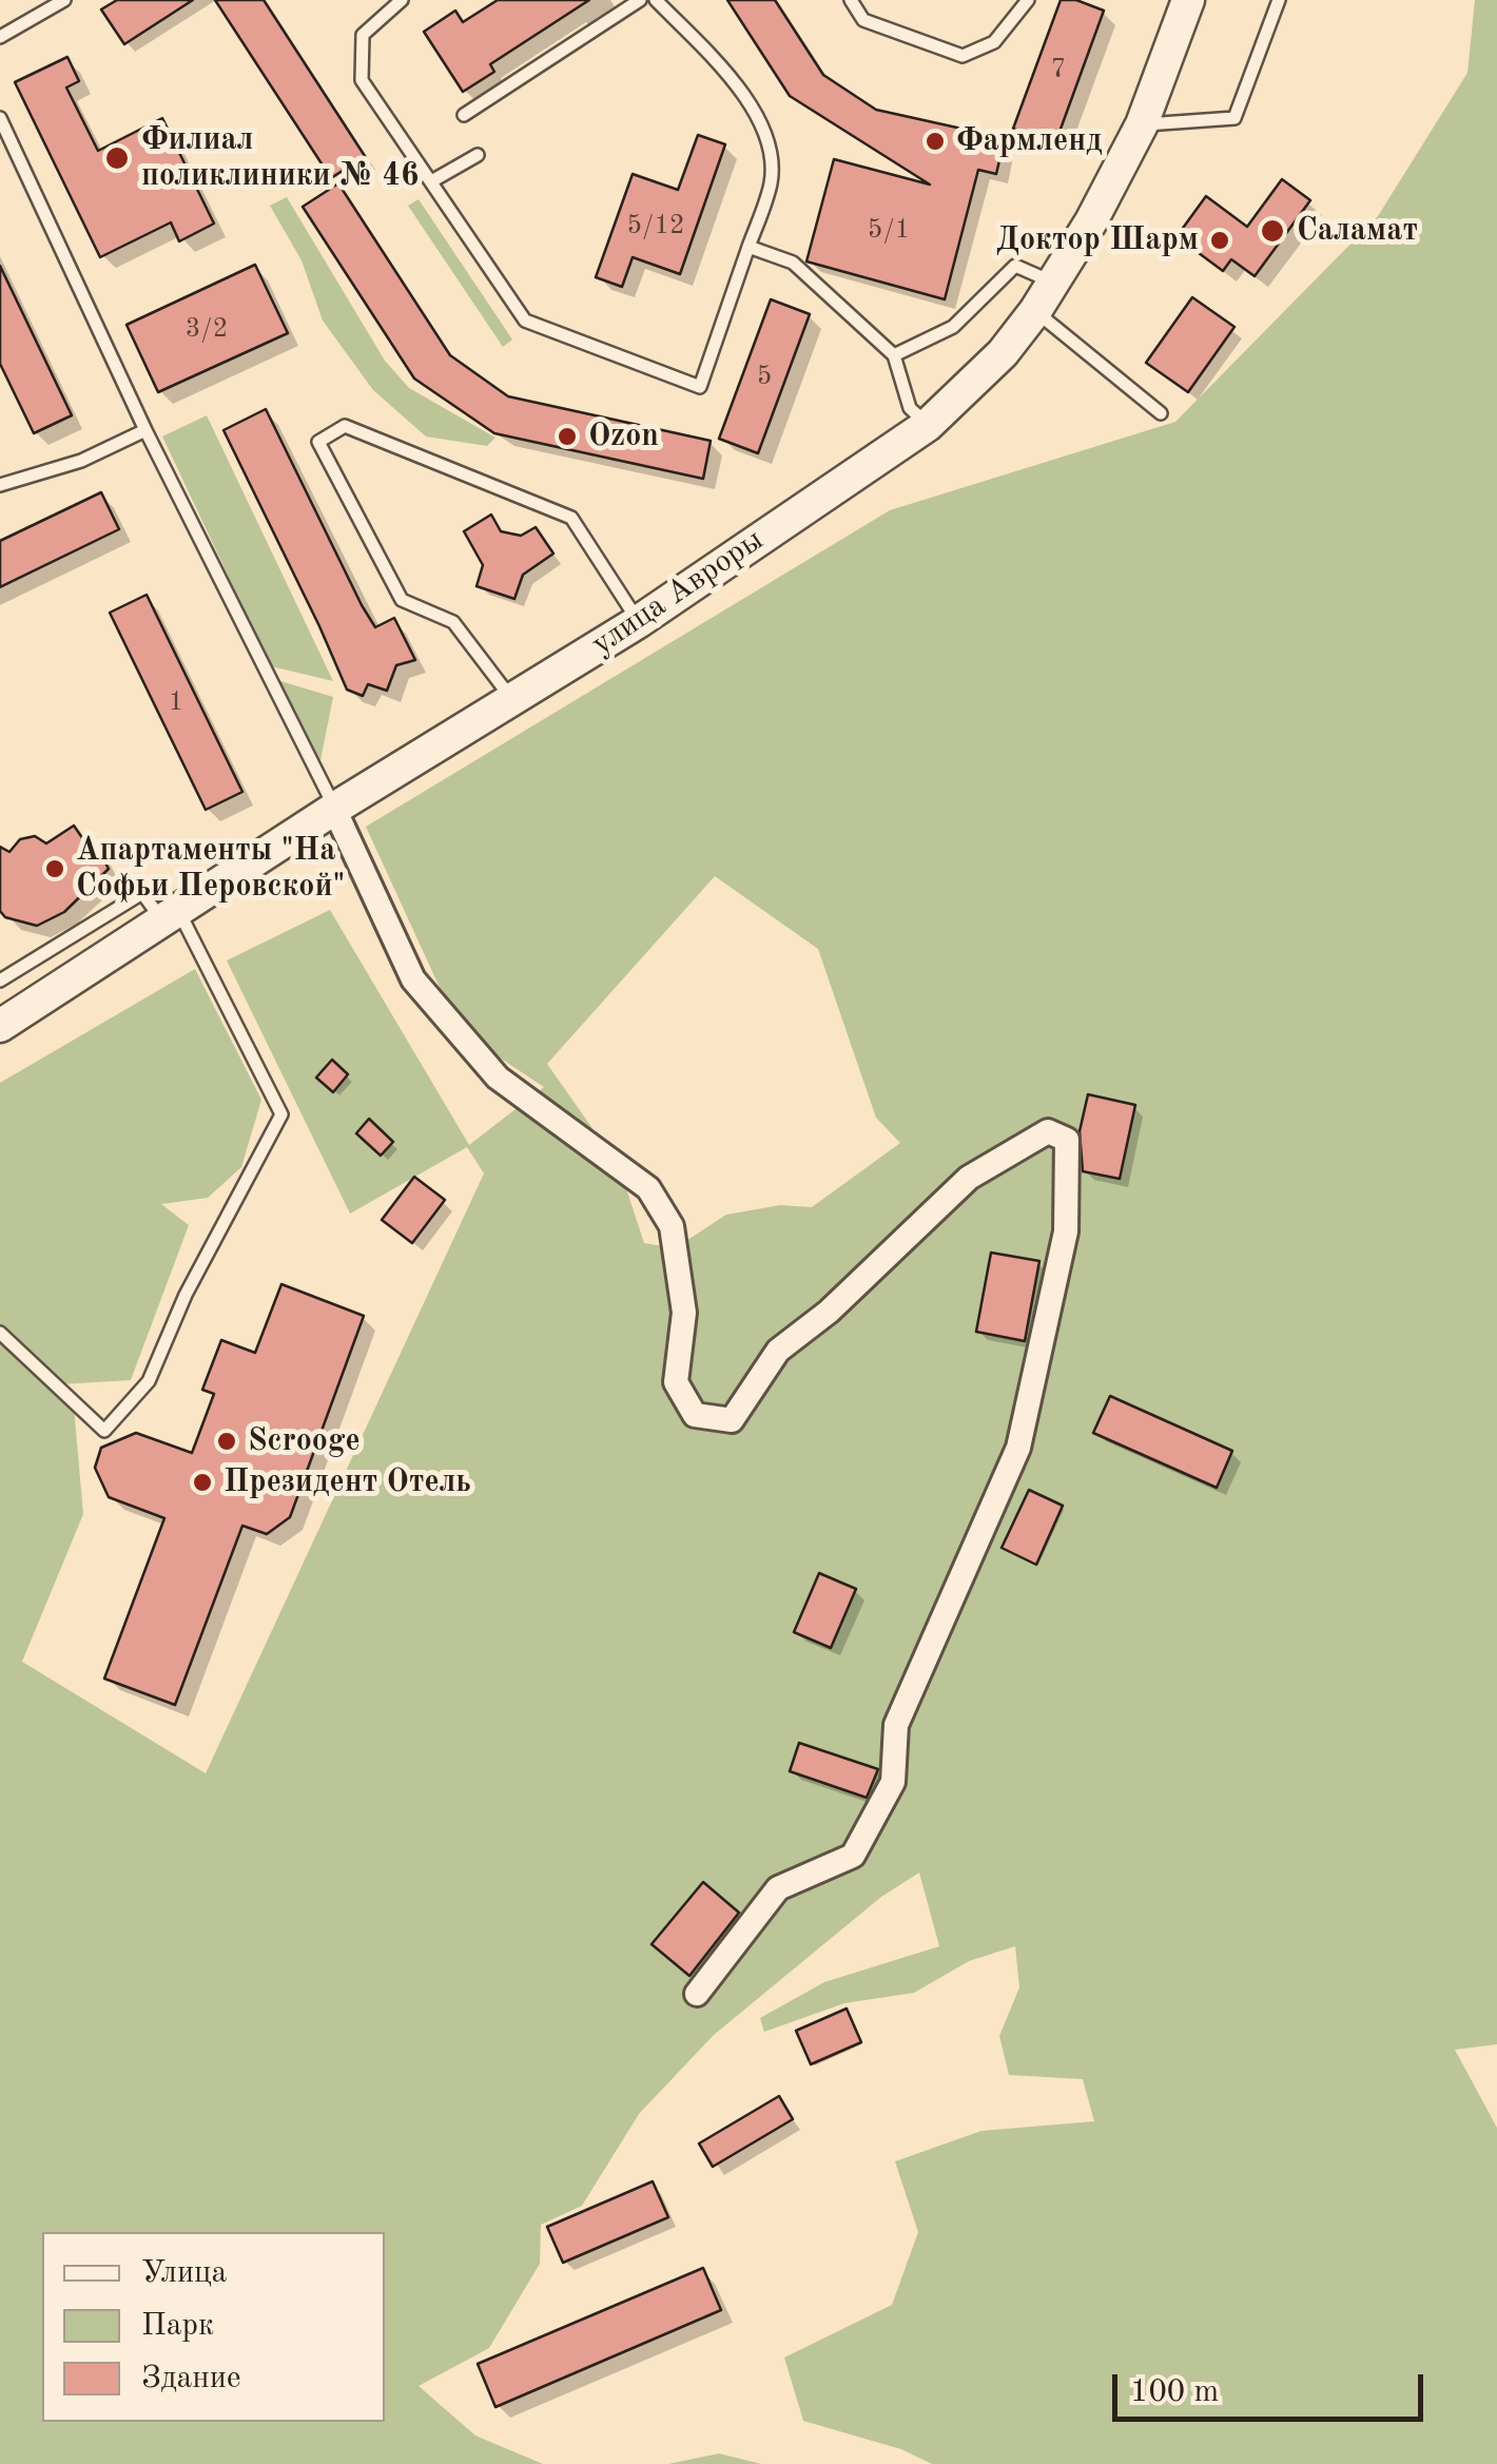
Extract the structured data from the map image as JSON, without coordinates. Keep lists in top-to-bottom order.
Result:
{
  "streets": {
    "street": ["улица Авроры"]
  },
  "places": [
    "Фармленд",
    "Филиал поликлиники № 46",
    "Саламат",
    "Доктор Шарм",
    "Ozon",
    "Апартаменты \"На Софьи Перовской\"",
    "Scrooge",
    "Президент Отель"
  ],
  "house_numbers": [
    "7",
    "5/12",
    "5/1",
    "3/2",
    "5",
    "1"
  ],
  "legend": ["Улица", "Парк", "Здание"],
  "scale_bar": "100 m"
}
